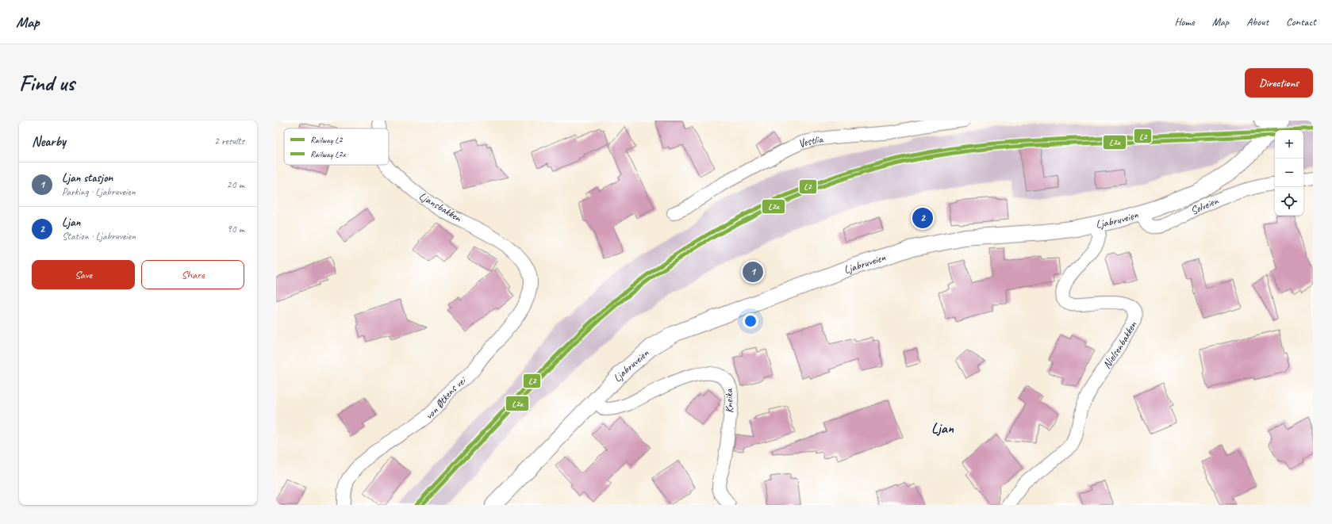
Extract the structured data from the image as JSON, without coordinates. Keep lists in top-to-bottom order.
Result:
{
  "streets": {
    "street": [
      "Vestlia",
      "Solveien",
      "Ljansbakken",
      "Ljabruveien",
      "Nielsenbakken",
      "von Øtkens vei",
      "Kneika"
    ]
  },
  "crossings": [
    ["Solveien", "Ljabruveien"],
    ["Ljansbakken", "von Øtkens vei"],
    ["Ljabruveien", "Nielsenbakken"],
    ["Ljabruveien", "Kneika"]
  ],
  "districts": ["Ljan"],
  "lines": ["rail line L2", "rail line L2x"],
  "legend": ["Railway L2", "Railway L2x"],
  "page": {
    "header": "Map",
    "nav": [
      "Home",
      "Map",
      "About",
      "Contact"
    ],
    "buttons": [
      "Directions",
      ["Save", "Share"]
    ],
    "title": "Find us",
    "heading": ["Nearby", "2 results"],
    "map_buttons": ["+", "−"],
    "list": [
      {
        "mark": "1",
        "name": "Ljan stasjon",
        "note": "Parking · Ljabruveien",
        "value": "20 m"
      },
      {
        "mark": "2",
        "name": "Ljan",
        "note": "Station · Ljabruveien",
        "value": "90 m"
      }
    ],
    "pins": ["2", "1"]
  }
}
